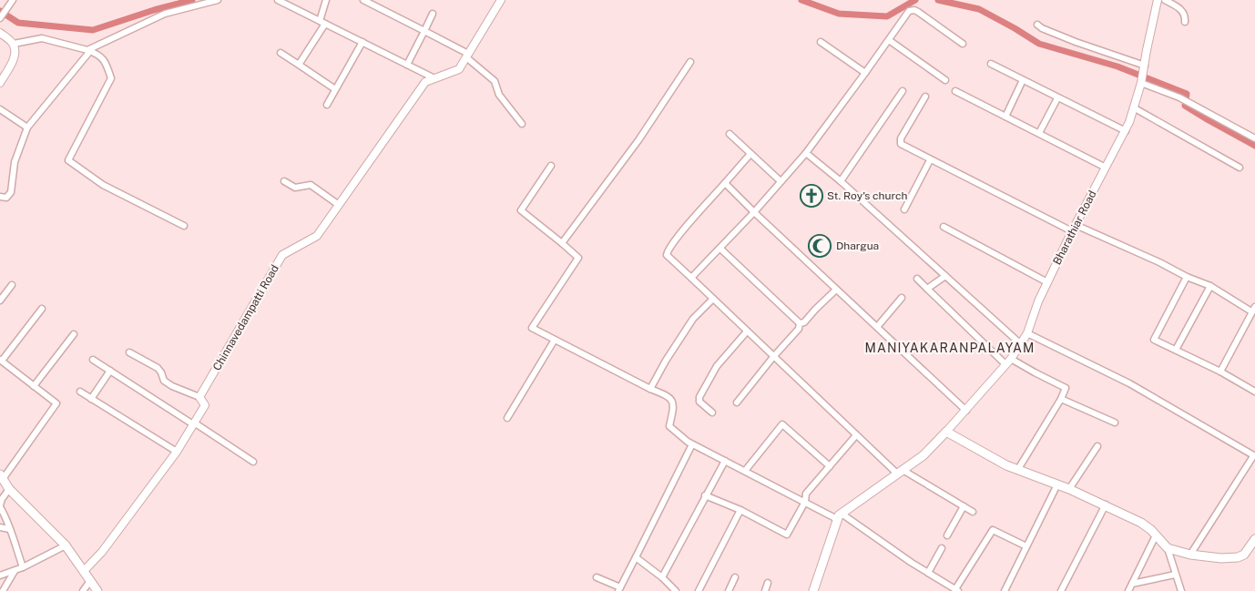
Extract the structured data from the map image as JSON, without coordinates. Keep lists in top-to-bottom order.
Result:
{
  "streets": {
    "main road": ["Bharathiar Road"],
    "street": ["Chinnavedampatti Road"]
  },
  "districts": ["MANIYAKARANPALAYAM"],
  "places": {
    "church": ["St. Roy's church"],
    "mosque": ["Dhargua"]
  }
}
